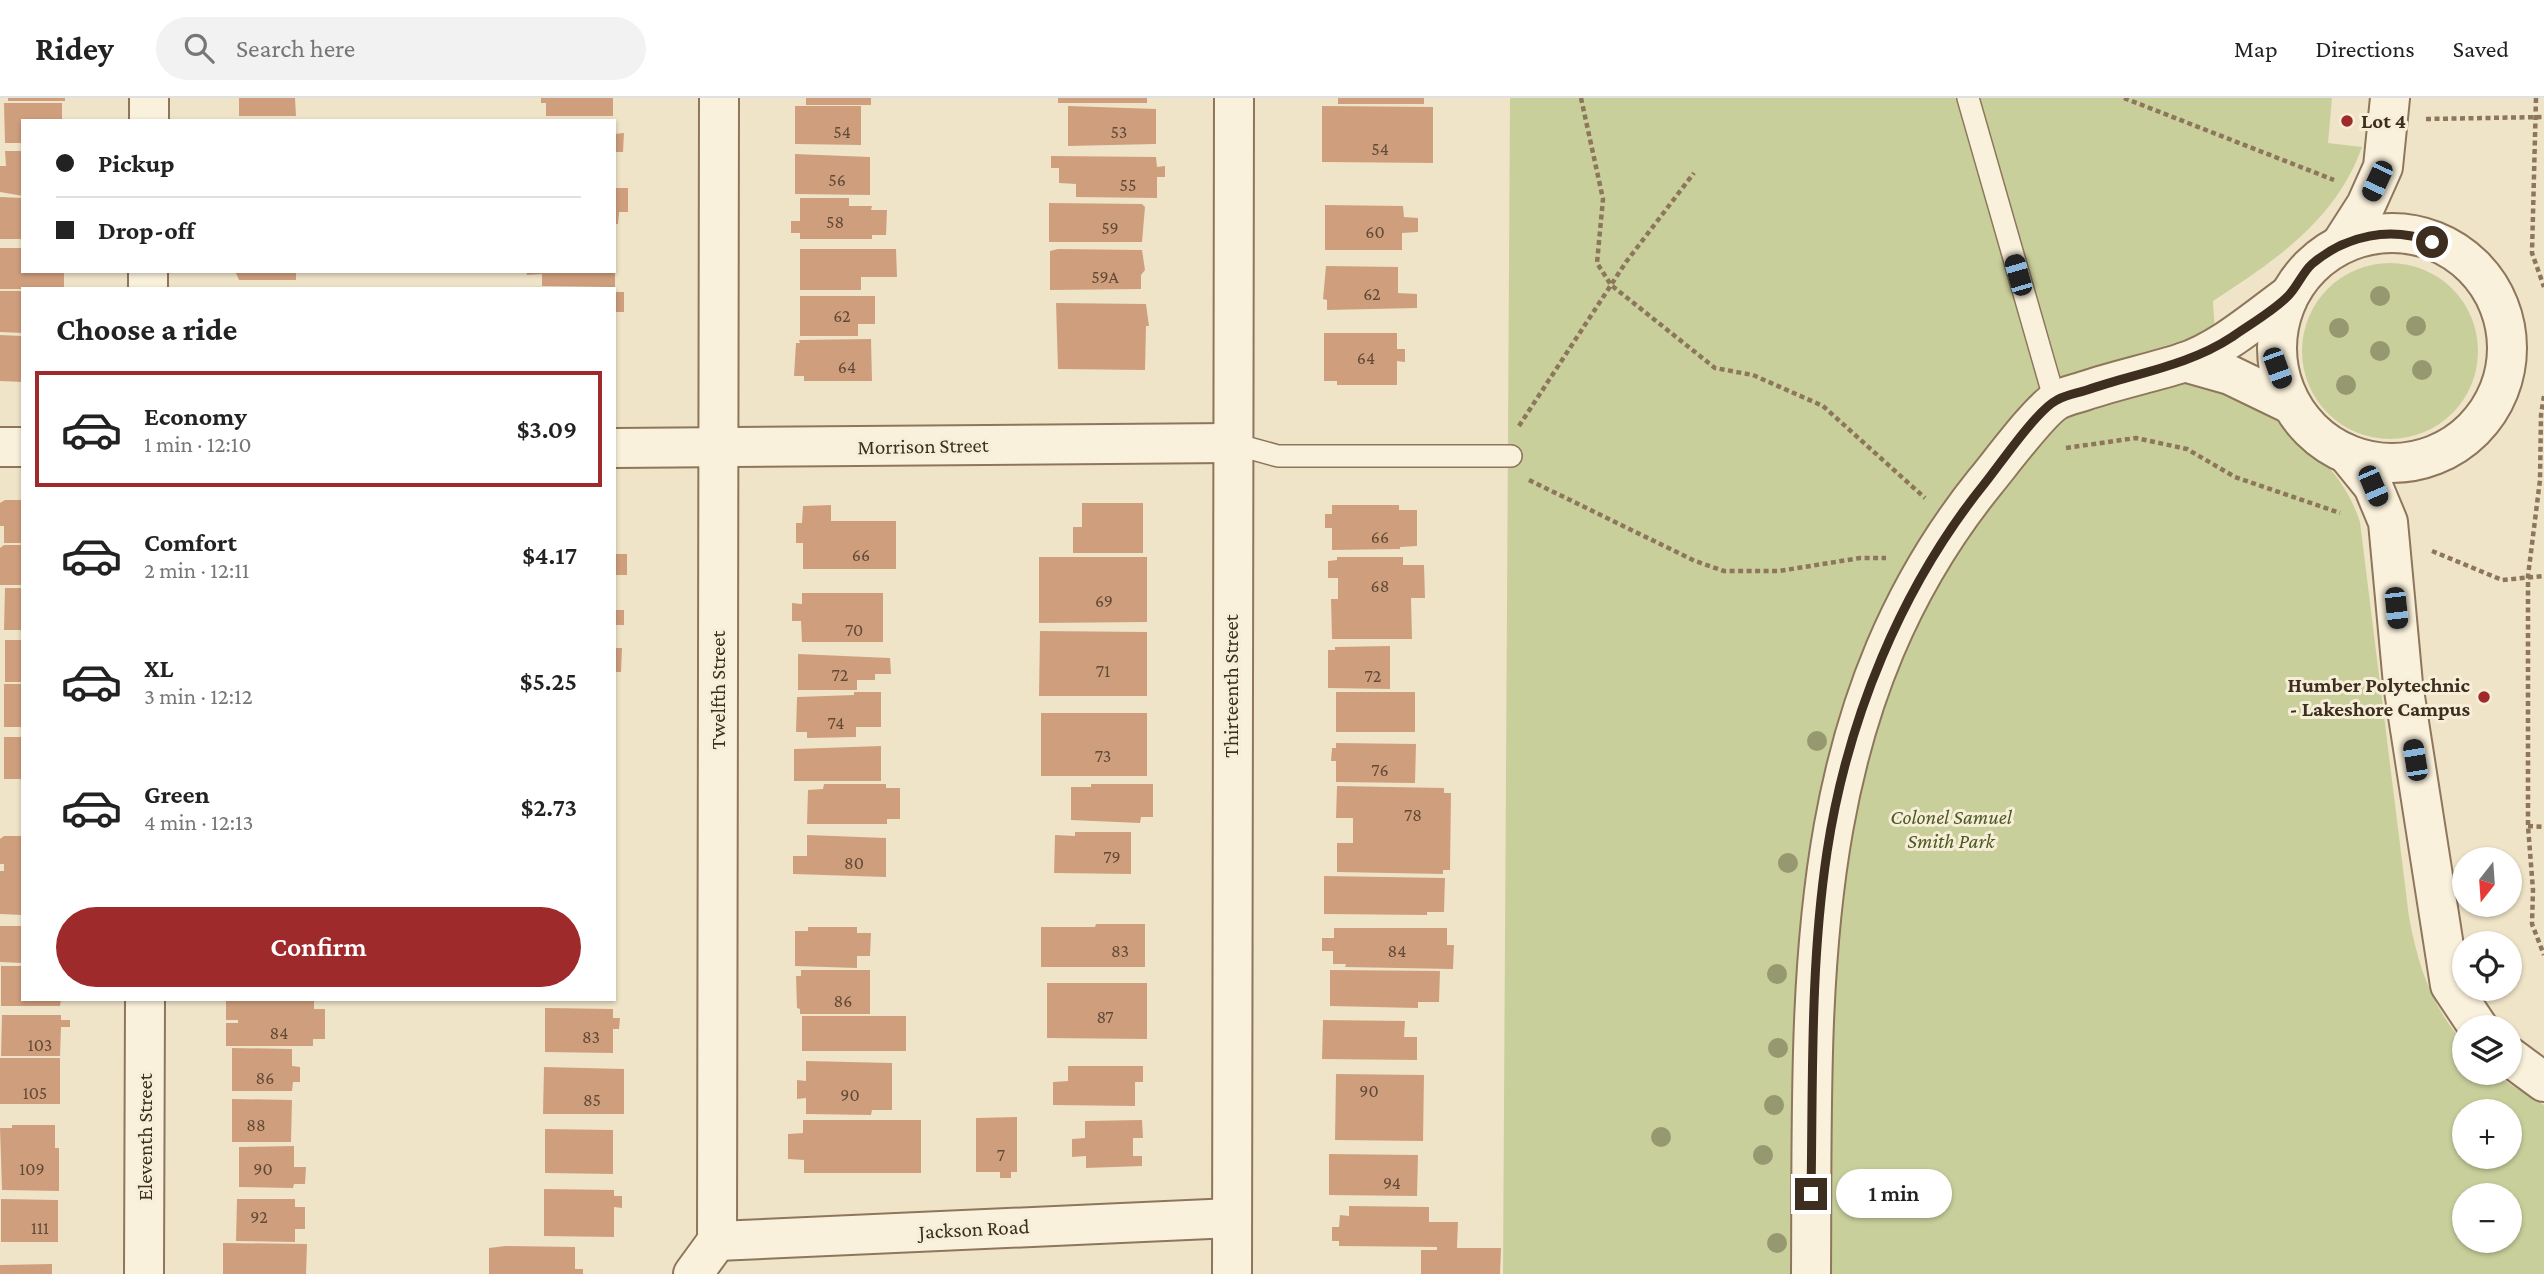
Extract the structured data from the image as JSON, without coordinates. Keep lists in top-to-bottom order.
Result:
{
  "streets": {
    "street": [
      "Morrison Street",
      "Thirteenth Street",
      "Twelfth Street",
      "Eleventh Street",
      "Jackson Road"
    ]
  },
  "crossings": [
    ["Morrison Street", "Thirteenth Street"],
    ["Morrison Street", "Twelfth Street"],
    ["Thirteenth Street", "Jackson Road"],
    ["Twelfth Street", "Jackson Road"]
  ],
  "parks": ["Colonel Samuel Smith Park"],
  "places": ["Lot 4", "Humber Polytechnic - Lakeshore Campus"],
  "house_numbers": [
    "54",
    "53",
    "54",
    "56",
    "55",
    "58",
    "59",
    "60",
    "59A",
    "62",
    "62",
    "64",
    "64",
    "66",
    "66",
    "68",
    "69",
    "70",
    "71",
    "72",
    "72",
    "74",
    "73",
    "76",
    "78",
    "79",
    "80",
    "83",
    "84",
    "86",
    "87",
    "84",
    "83",
    "103",
    "86",
    "90",
    "105",
    "90",
    "85",
    "88",
    "7",
    "109",
    "90",
    "94",
    "92",
    "111"
  ],
  "north": "bottom",
  "page": {
    "header": "Ridey",
    "search": "Search here",
    "nav": ["Map", "Directions", "Saved"],
    "banner": ["Pickup", "Drop-off"],
    "heading": "Choose a ride",
    "list": [
      {
        "name": "Economy",
        "note": "1 min · 12:10",
        "value": "$3.09"
      },
      {
        "name": "Comfort",
        "note": "2 min · 12:11",
        "value": "$4.17"
      },
      {
        "name": "XL",
        "note": "3 min · 12:12",
        "value": "$5.25"
      },
      {
        "name": "Green",
        "note": "4 min · 12:13",
        "value": "$2.73"
      }
    ],
    "map_buttons": ["+", "−"],
    "buttons": "Confirm",
    "bubble": "1 min"
  }
}
